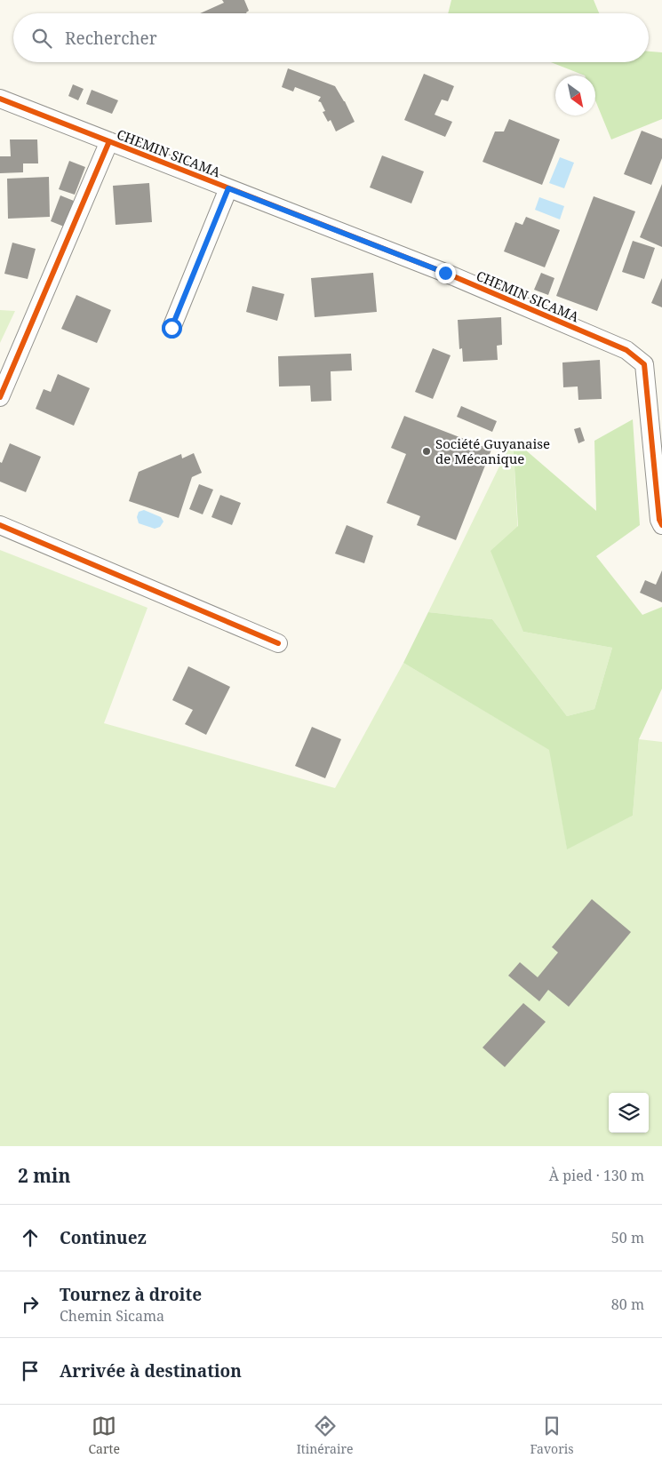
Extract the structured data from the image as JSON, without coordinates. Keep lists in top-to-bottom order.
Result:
{
  "streets": {
    "street": ["CHEMIN SICAMA"]
  },
  "places": ["Société Guyanaise de Mécanique"],
  "north": "bottom right",
  "page": {
    "search": "Rechercher",
    "heading": ["2 min", "À pied · 130 m"],
    "list": [
      ["Continuez", "50 m"],
      ["Tournez à droite", "Chemin Sicama", "80 m"],
      "Arrivée à destination"
    ],
    "nav": ["Carte", "Itinéraire", "Favoris"]
  }
}
